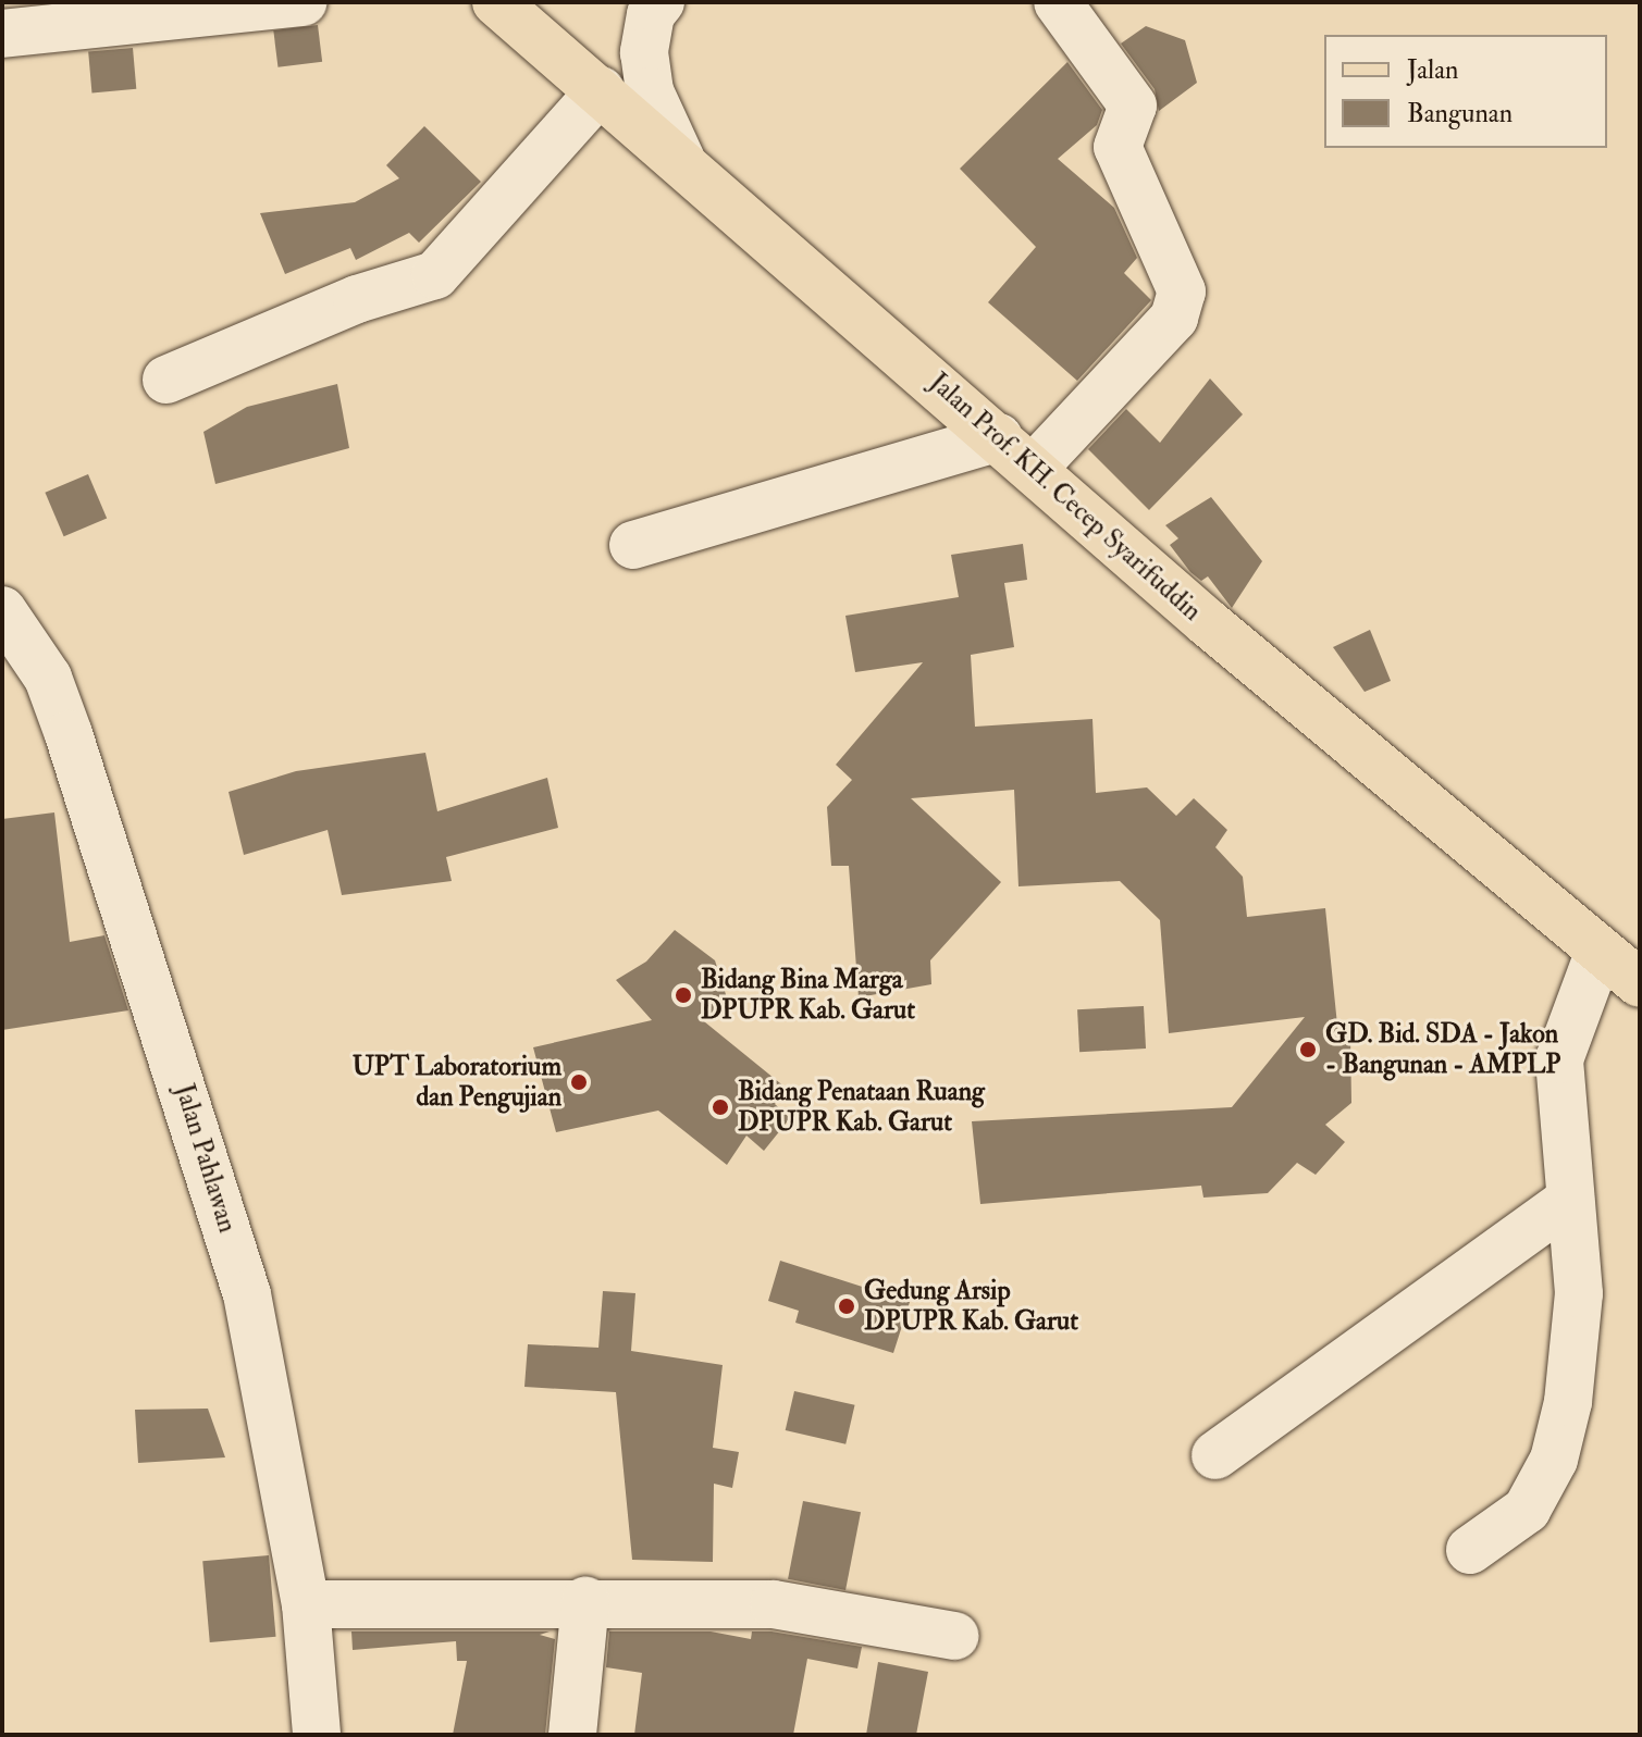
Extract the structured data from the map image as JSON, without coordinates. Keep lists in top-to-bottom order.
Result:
{
  "streets": {
    "main road": ["Jalan Prof. KH. Cecep Syarifuddin"],
    "street": ["Jalan Pahlawan"]
  },
  "places": [
    "Bidang Bina Marga DPUPR Kab. Garut",
    "GD. Bid. SDA - Jakon - Bangunan - AMPLP",
    "UPT Laboratorium dan Pengujian",
    "Bidang Penataan Ruang DPUPR Kab. Garut",
    "Gedung Arsip DPUPR Kab. Garut"
  ],
  "legend": ["Jalan", "Bangunan"]
}
